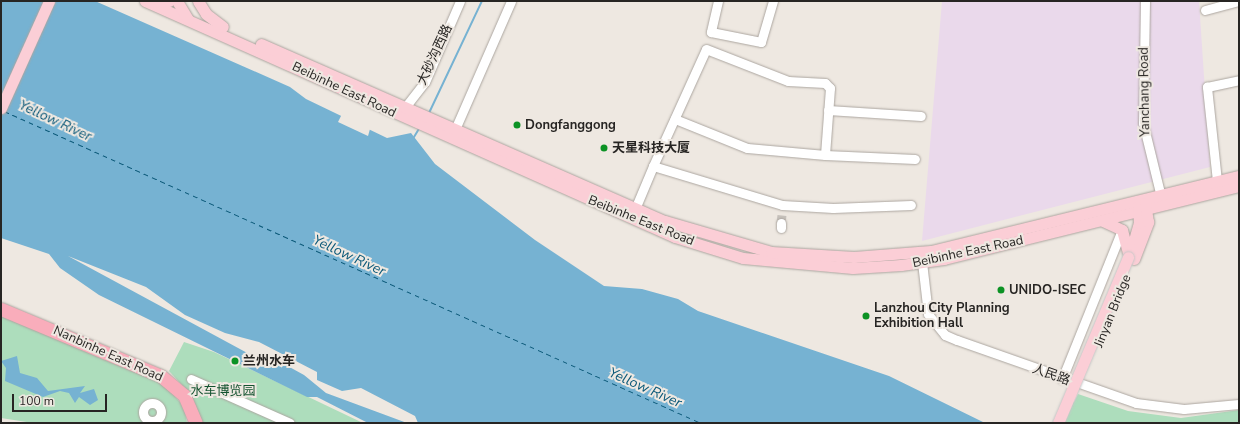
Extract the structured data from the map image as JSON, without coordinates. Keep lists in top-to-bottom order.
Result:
{
  "streets": {
    "highway": ["Nanbinhe East Road"],
    "main road": ["Beibinhe East Road", "Jinyan Bridge"],
    "street": ["大砂沟西路", "Yanchang Road", "人民路"]
  },
  "crossings": [
    ["大砂沟西路", "Beibinhe East Road"],
    ["Beibinhe East Road", "Yanchang Road"],
    ["Beibinhe East Road", "人民路"]
  ],
  "water": ["Yellow River"],
  "parks": ["水车博览园"],
  "places": [
    "Dongfanggong",
    "天星科技大厦",
    "UNIDO-ISEC",
    "Lanzhou City Planning Exhibition Hall",
    "兰州水车"
  ],
  "scale_bar": "100 m"
}
